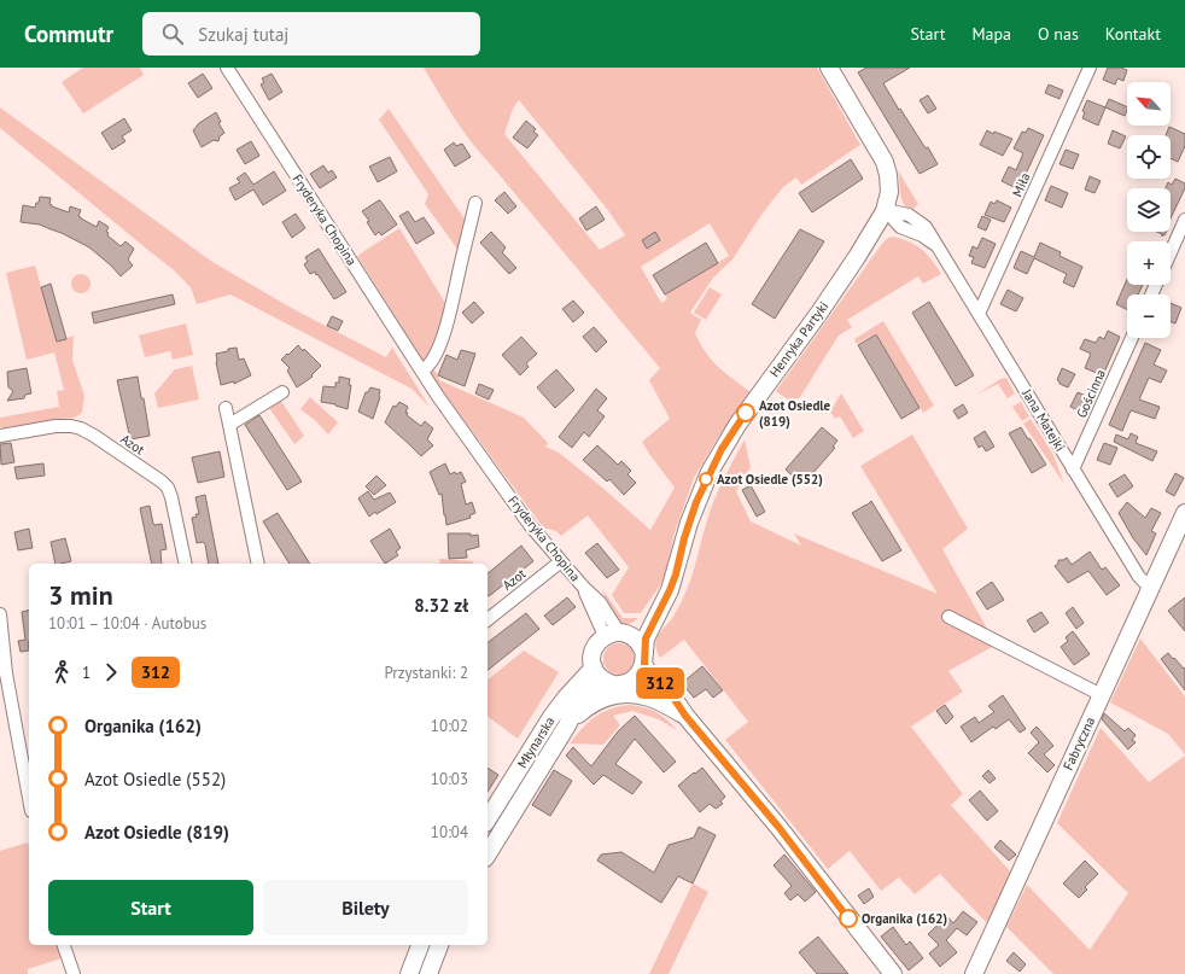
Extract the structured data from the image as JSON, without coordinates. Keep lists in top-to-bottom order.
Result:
{
  "streets": {
    "street": [
      "Miła",
      "Fryderyka Chopina",
      "Henryka Partyki",
      "Gościnna",
      "Jana Matejki",
      "Azot",
      "Młynarska",
      "Fabryczna"
    ]
  },
  "crossings": [
    ["Miła", "Jana Matejki"],
    ["Fryderyka Chopina", "Azot"],
    ["Fryderyka Chopina", "Młynarska"],
    ["Henryka Partyki", "Jana Matejki"],
    ["Gościnna", "Jana Matejki"],
    ["Jana Matejki", "Fabryczna"]
  ],
  "places": ["Azot Osiedle (819)", "Azot Osiedle (552)", "Organika (162)"],
  "lines": ["bus line 312"],
  "north": "top left",
  "page": {
    "header": "Commutr",
    "search": "Szukaj tutaj",
    "nav": [
      "Start",
      "Mapa",
      "O nas",
      "Kontakt"
    ],
    "on_map": "312",
    "map_buttons": ["+", "−"],
    "heading": ["3 min", "10:01 – 10:04 · Autobus", "8.32 zł"],
    "legs": ["1", "312", "Przystanki: 2"],
    "list": [
      {
        "name": "Organika (162)",
        "value": "10:02"
      },
      {
        "name": "Azot Osiedle (552)",
        "value": "10:03"
      },
      {
        "name": "Azot Osiedle (819)",
        "value": "10:04"
      }
    ],
    "buttons": ["Start", "Bilety"]
  }
}
